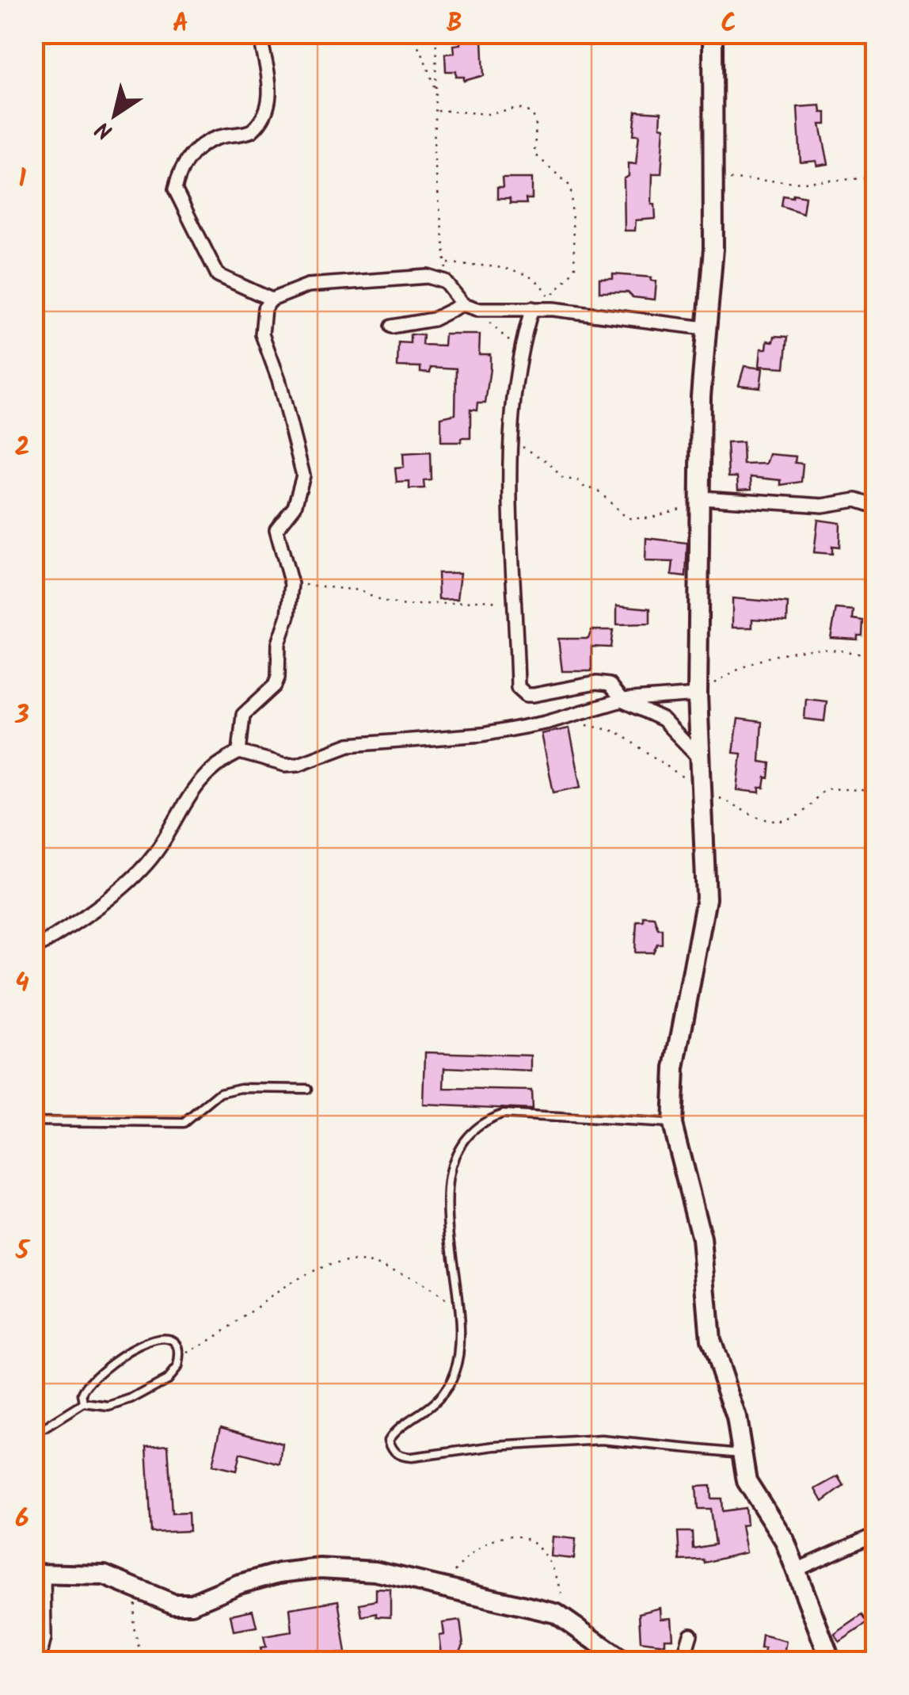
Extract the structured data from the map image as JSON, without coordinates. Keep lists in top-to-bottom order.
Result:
{
  "north": "bottom left",
  "grid": {
    "columns": ["A", "B", "C"],
    "rows": [
      "1",
      "2",
      "3",
      "4",
      "5",
      "6"
    ]
  }
}
